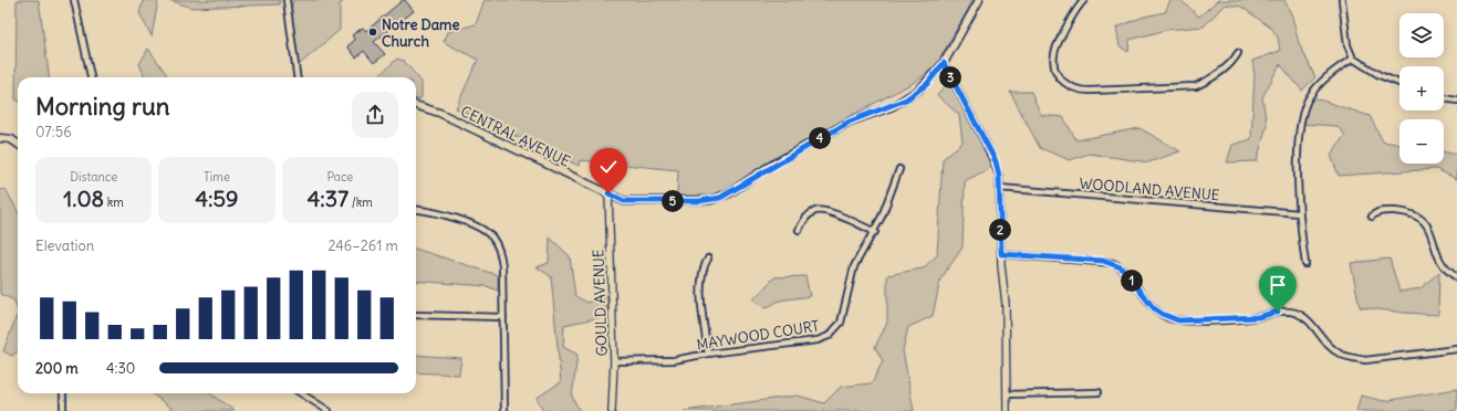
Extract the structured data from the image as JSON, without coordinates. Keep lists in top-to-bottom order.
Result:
{
  "streets": {
    "main road": ["CENTRAL AVENUE"],
    "street": ["WOODLAND AVENUE", "GOULD AVENUE", "MAYWOOD COURT"]
  },
  "crossings": [
    ["CENTRAL AVENUE", "GOULD AVENUE"],
    ["GOULD AVENUE", "MAYWOOD COURT"]
  ],
  "places": ["Notre Dame Church"],
  "page": {
    "map_buttons": ["+", "−"],
    "pins": [
      "3",
      "4",
      "5",
      "2",
      "1"
    ],
    "heading": ["Morning run", "07:56"],
    "stats": [
      ["Distance", "1.08 km"],
      ["Time", "4:59"],
      ["Pace", "4:37 /km"]
    ],
    "chart": ["Elevation", "246–261 m"],
    "list": [
      {
        "name": "200 m",
        "note": "4:30"
      }
    ]
  }
}
